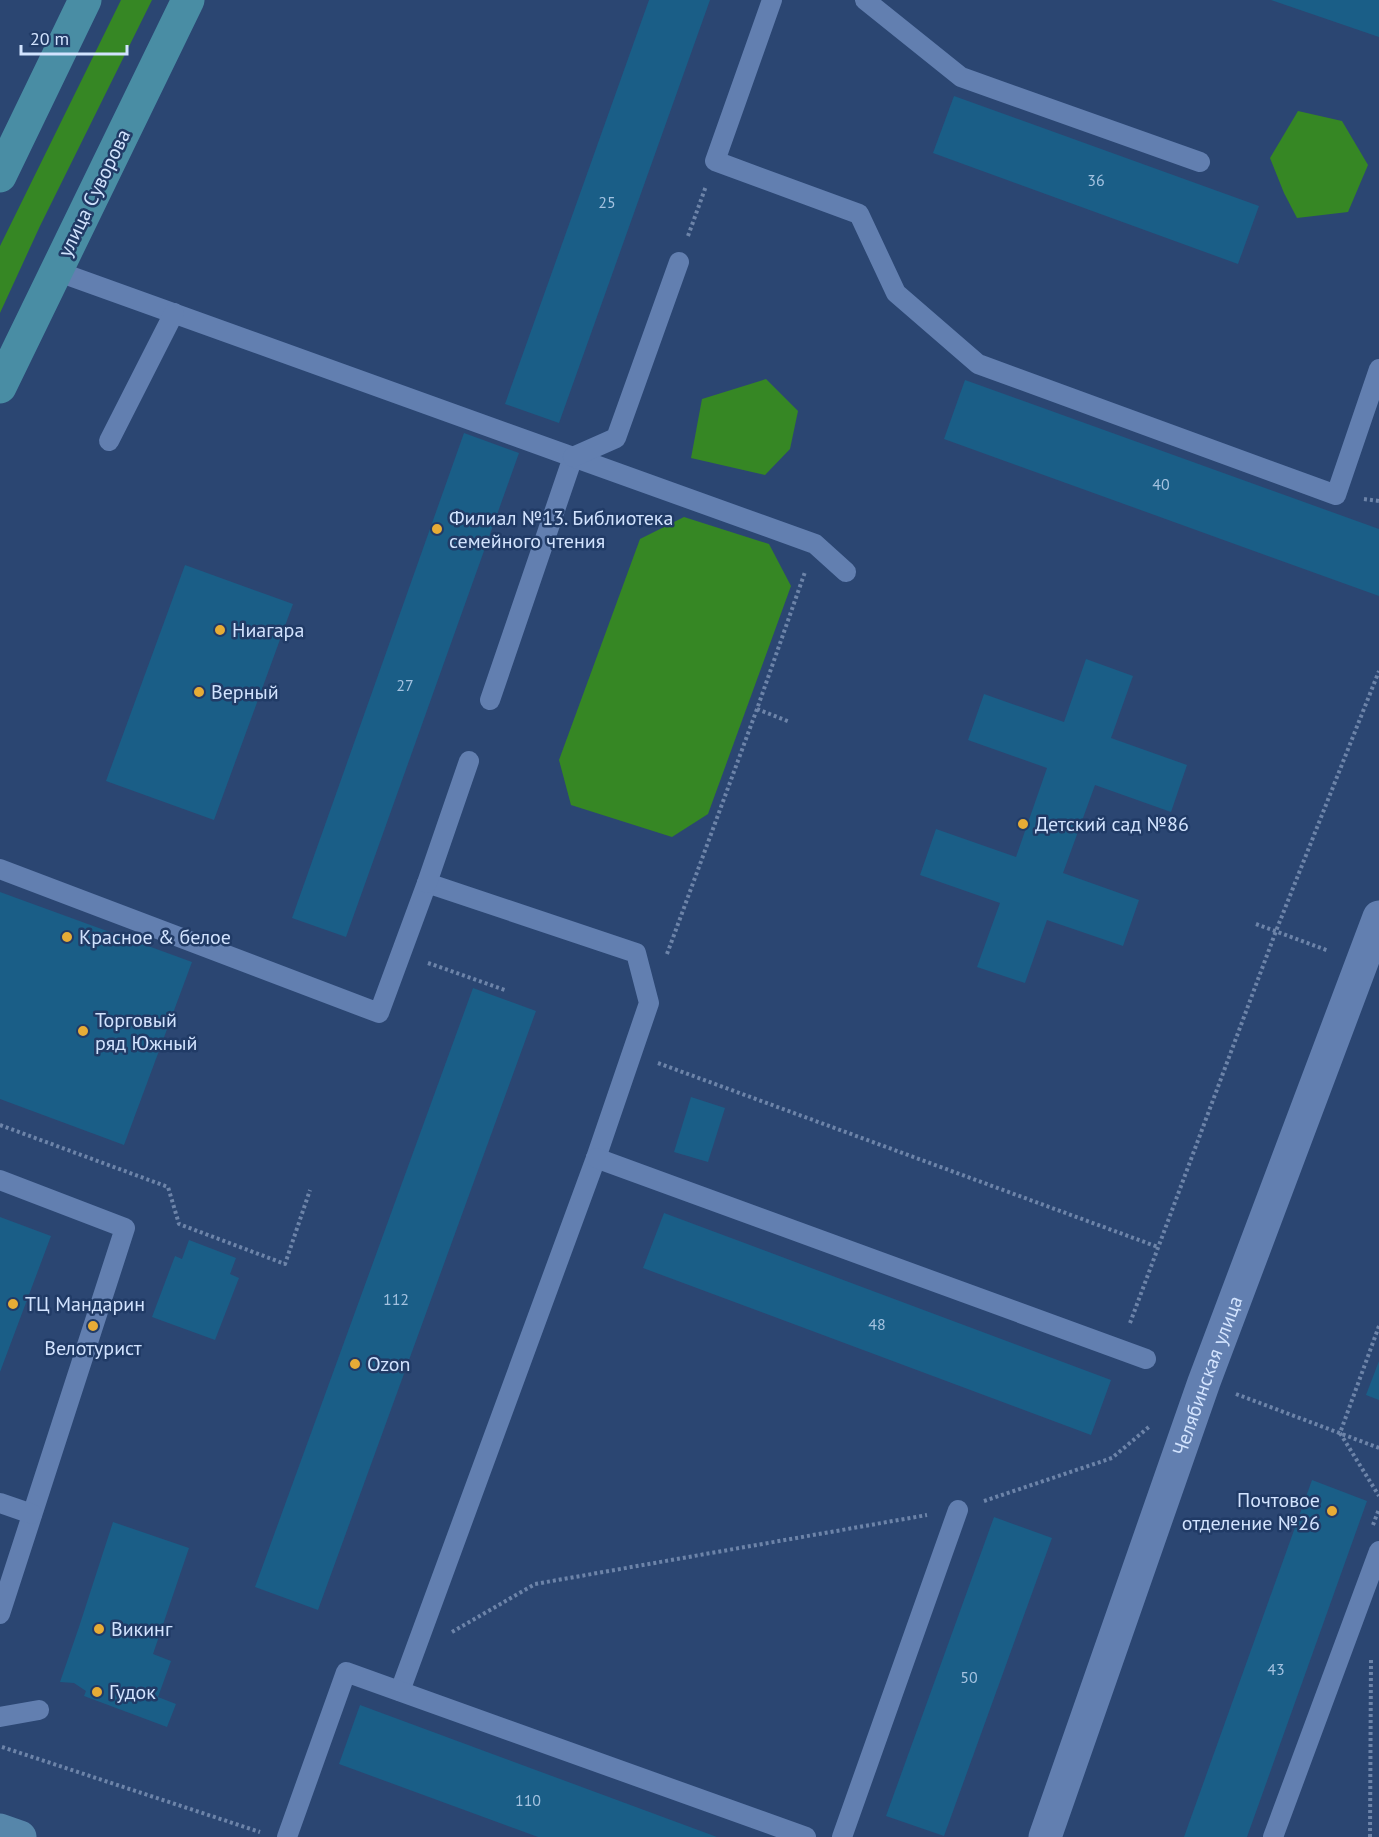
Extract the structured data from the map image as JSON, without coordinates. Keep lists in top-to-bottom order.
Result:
{
  "streets": {
    "main road": ["улица Суворова"],
    "street": ["Челябинская улица"]
  },
  "places": [
    "Филиал №13. Библиотека семейного чтения",
    "Ниагара",
    "Верный",
    "Детский сад №86",
    "Красное & белое",
    "Торговый ряд Южный",
    "ТЦ Мандарин",
    "Велотурист",
    "Ozon",
    "Почтовое отделение №26",
    "Викинг",
    "Гудок"
  ],
  "house_numbers": [
    "36",
    "25",
    "40",
    "27",
    "112",
    "48",
    "43",
    "50",
    "110"
  ],
  "scale_bar": "20 m"
}
